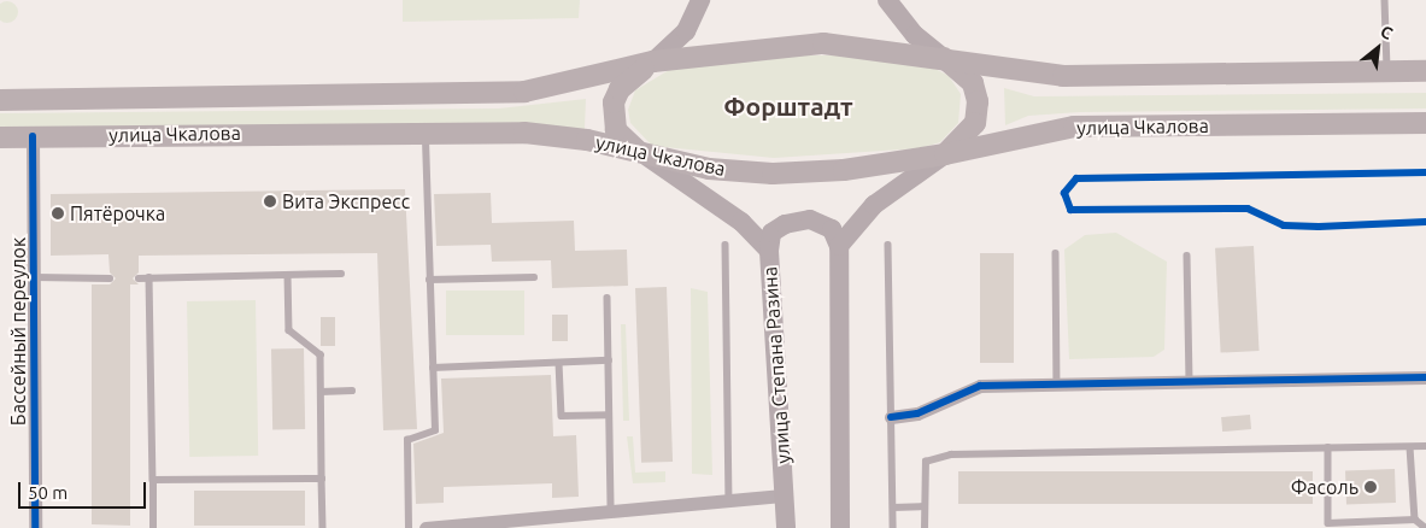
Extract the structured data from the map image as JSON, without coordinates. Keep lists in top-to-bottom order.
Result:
{
  "streets": {
    "main road": ["улица Чкалова", "улица Степана Разина"],
    "street": ["Бассейный переулок"]
  },
  "crossings": [
    ["улица Чкалова", "Бассейный переулок"],
    ["улица Чкалова", "улица Степана Разина"]
  ],
  "districts": ["Форштадт"],
  "places": ["Вита Экспресс", "Пятёрочка", "Фасоль"],
  "scale_bar": "50 m",
  "north": "top right"
}
